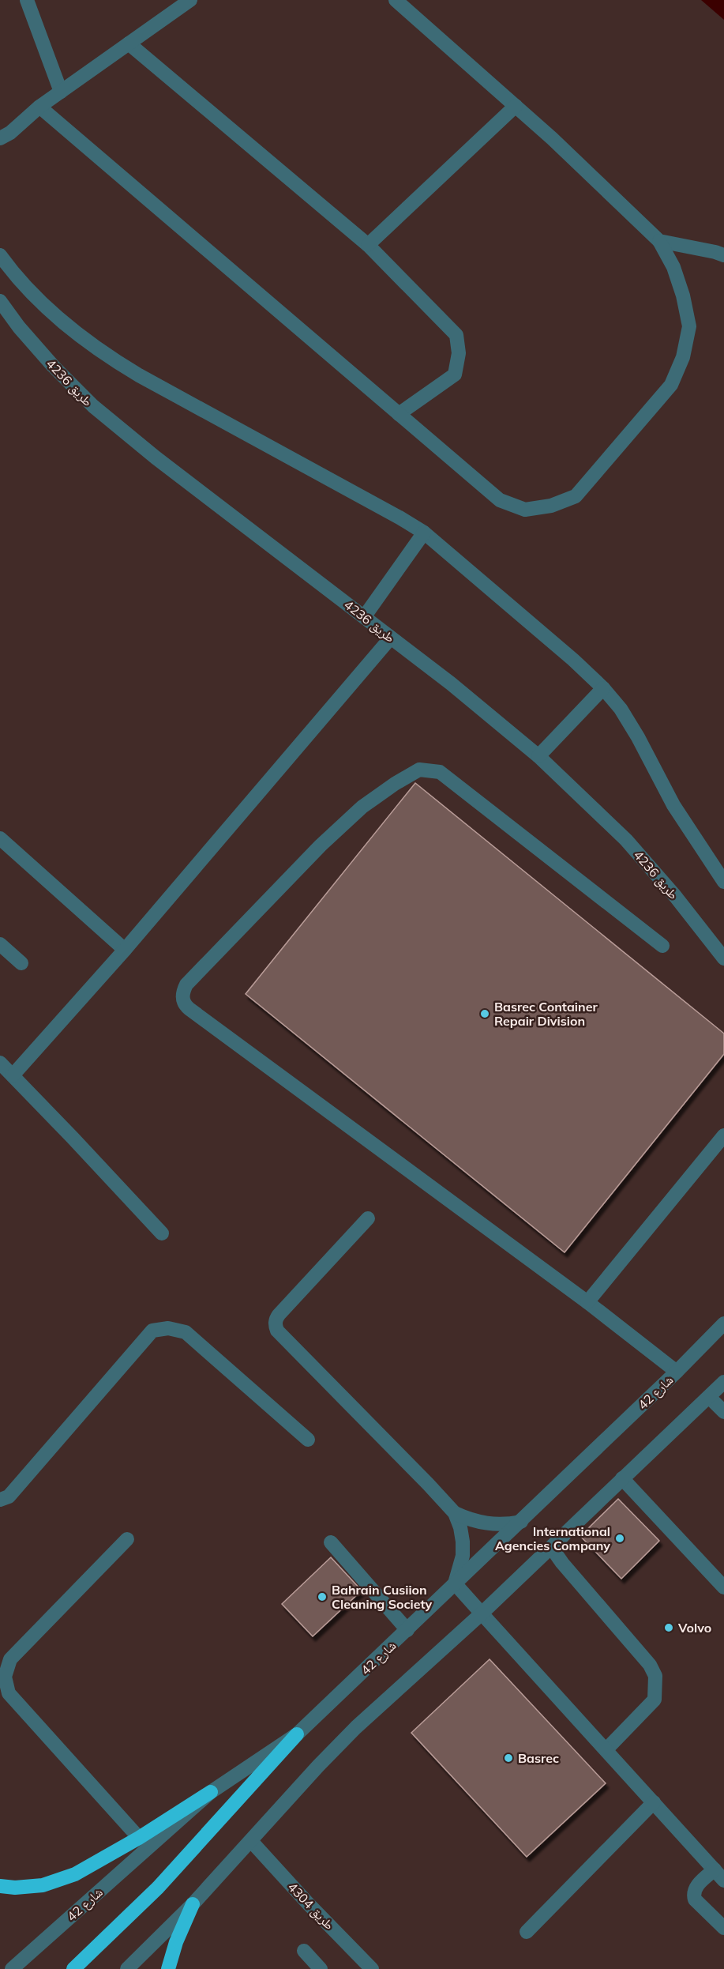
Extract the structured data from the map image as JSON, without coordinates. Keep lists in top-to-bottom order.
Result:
{
  "streets": {
    "street": ["طريق 4236", "شارع 42", "طريق 4304"]
  },
  "places": [
    "Basrec Container Repair Division",
    "International Agencies Company",
    "Bahrain Cusiion Cleaning Society",
    "Volvo",
    "Basrec"
  ]
}
